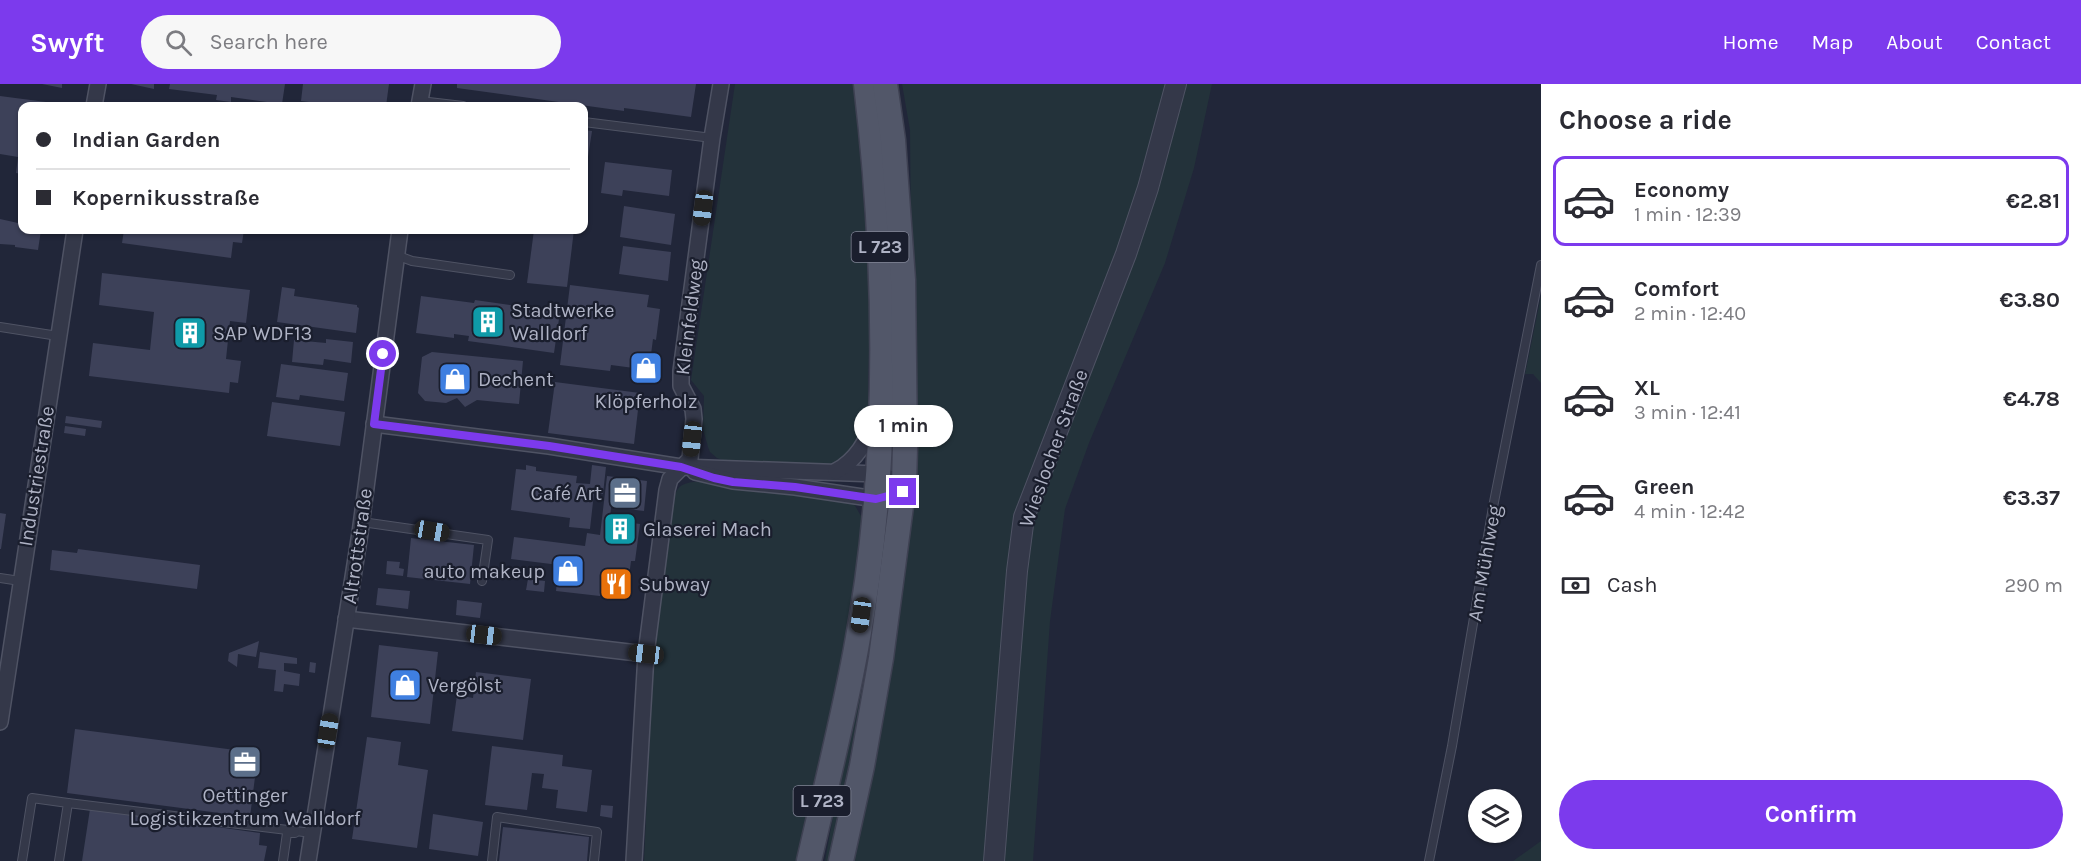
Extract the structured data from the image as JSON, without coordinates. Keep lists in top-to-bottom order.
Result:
{
  "streets": {
    "main road": ["L 723"],
    "street": [
      "Kleinfeldweg",
      "Wieslocher Straße",
      "Industriestraße",
      "Altrottstraße"
    ],
    "lane": ["Am Mühlweg"]
  },
  "places": {
    "building": ["Stadtwerke Walldorf", "SAP WDF13", "Glaserei Mach"],
    "shop": [
      "Klöpferholz",
      "Dechent",
      "auto makeup",
      "Vergölst"
    ],
    "office": ["Café Art", "Oettinger Logistikzentrum Walldorf"],
    "restaurant": ["Subway"]
  },
  "page": {
    "header": "Swyft",
    "search": "Search here",
    "nav": [
      "Home",
      "Map",
      "About",
      "Contact"
    ],
    "heading": "Choose a ride",
    "banner": ["Indian Garden", "Kopernikusstraße"],
    "list": [
      {
        "name": "Economy",
        "note": "1 min · 12:39",
        "value": "€2.81"
      },
      {
        "name": "Comfort",
        "note": "2 min · 12:40",
        "value": "€3.80"
      },
      {
        "name": "XL",
        "note": "3 min · 12:41",
        "value": "€4.78"
      },
      {
        "name": "Green",
        "note": "4 min · 12:42",
        "value": "€3.37"
      }
    ],
    "bubble": "1 min",
    "pay": ["Cash", "290 m"],
    "buttons": "Confirm"
  }
}
